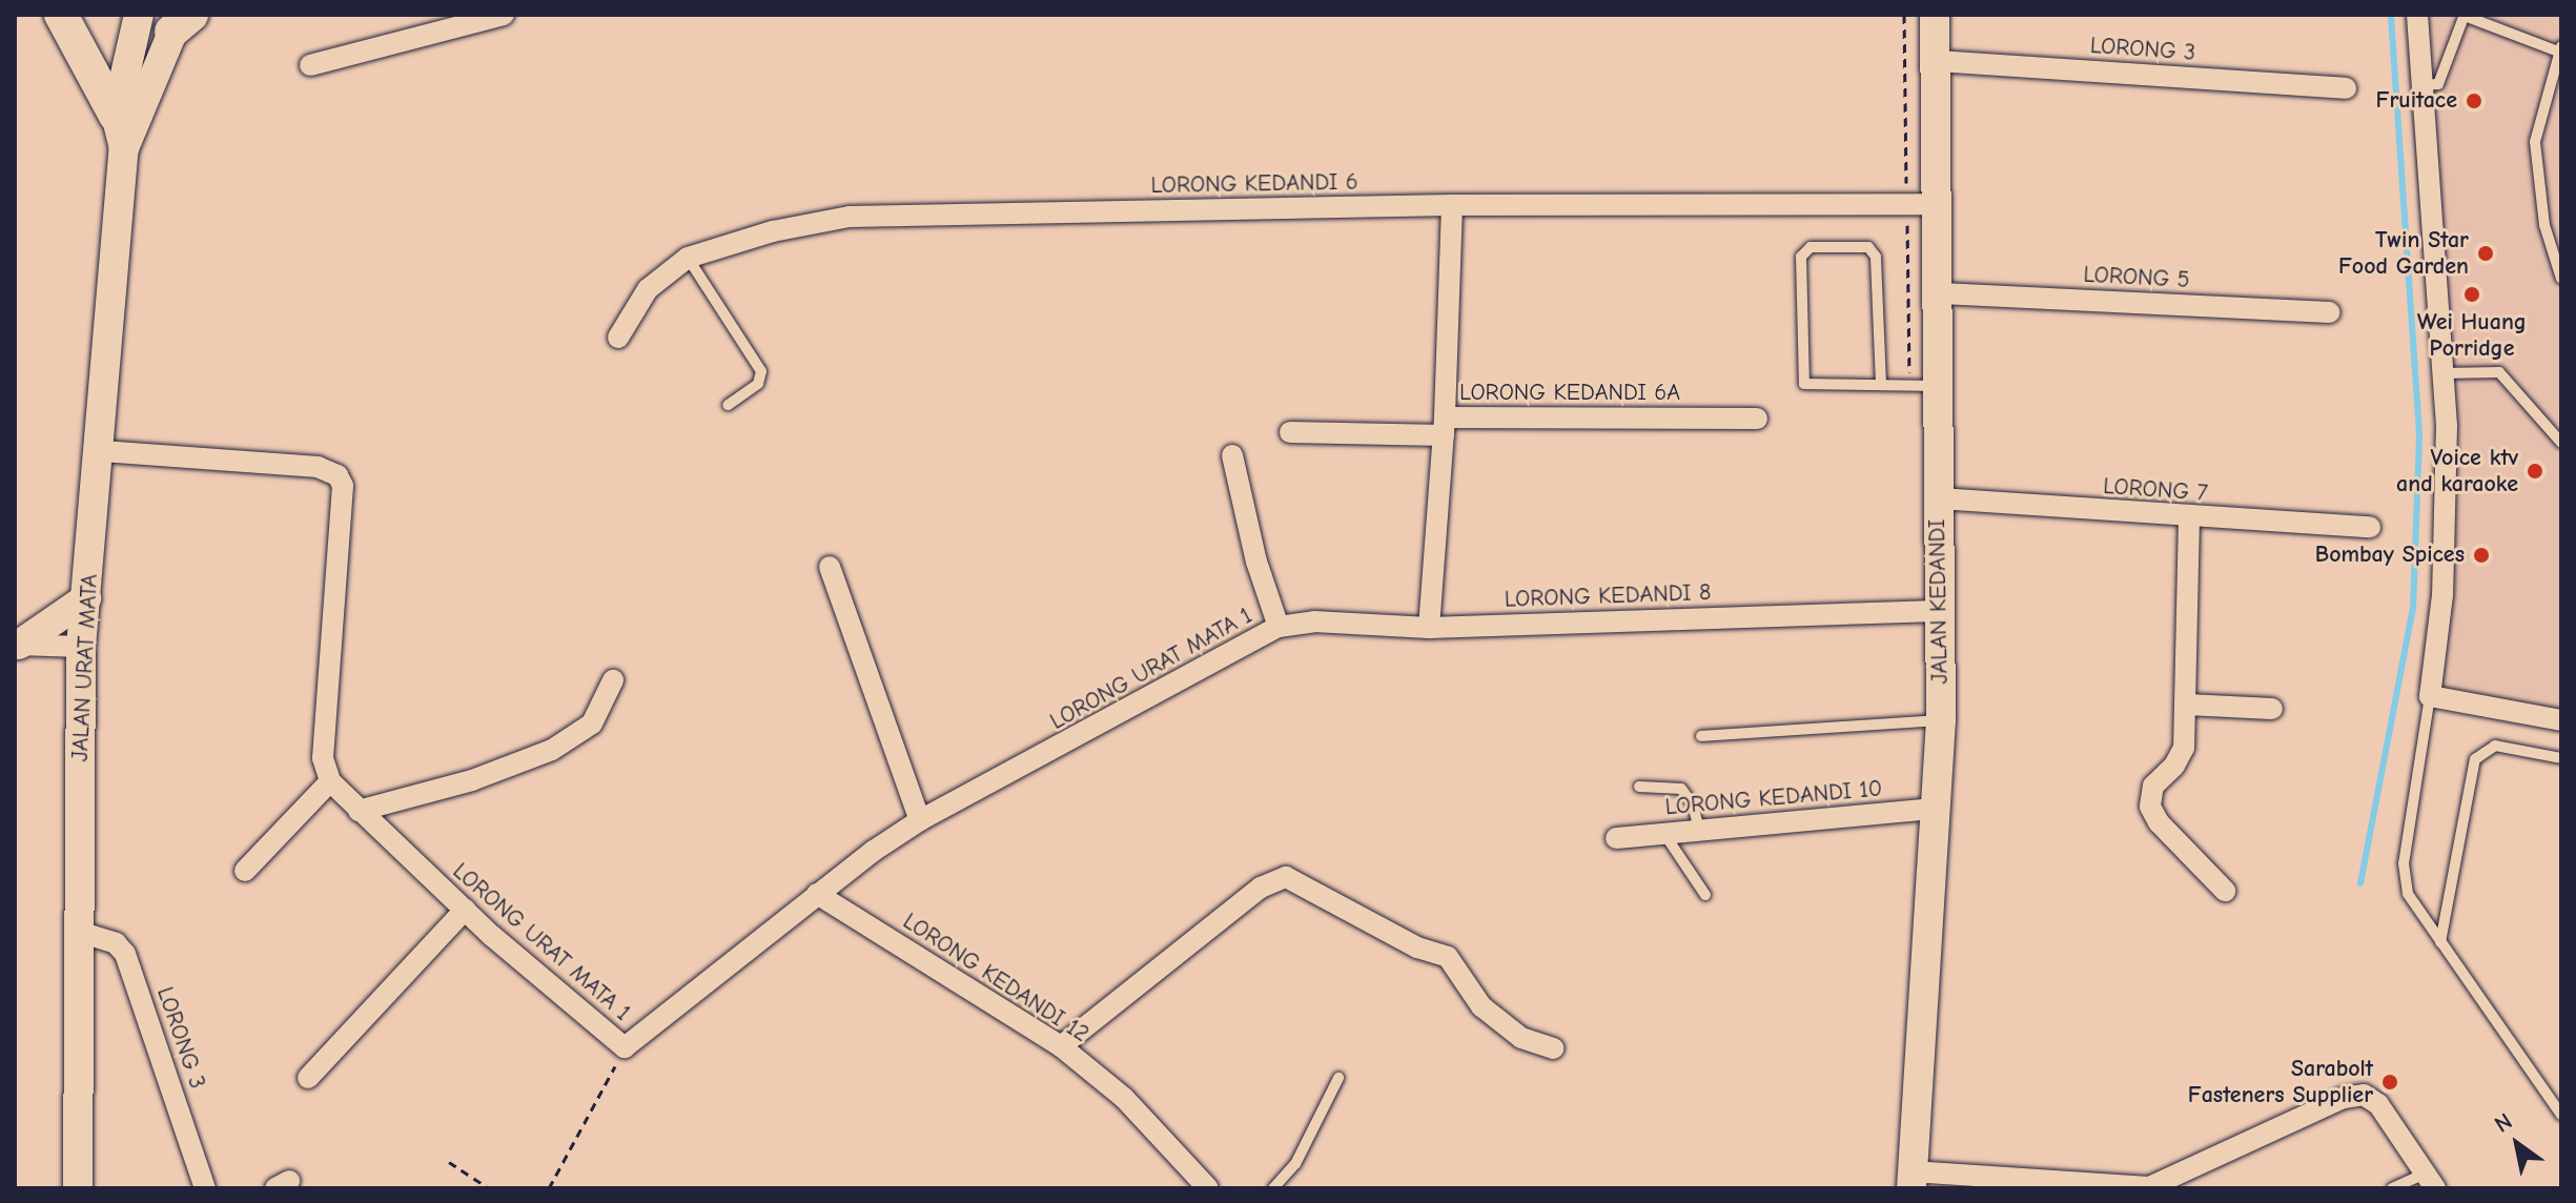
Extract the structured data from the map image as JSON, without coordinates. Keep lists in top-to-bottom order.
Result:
{
  "streets": {
    "street": [
      "LORONG 3",
      "LORONG KEDANDI 6",
      "LORONG 5",
      "LORONG KEDANDI 6A",
      "LORONG 7",
      "LORONG KEDANDI 8",
      "JALAN KEDANDI",
      "JALAN URAT MATA",
      "LORONG URAT MATA 1",
      "LORONG KEDANDI 10",
      "LORONG KEDANDI 12"
    ]
  },
  "crossings": [
    ["LORONG 3", "JALAN KEDANDI"],
    ["LORONG 3", "JALAN URAT MATA"],
    ["LORONG KEDANDI 6", "LORONG KEDANDI 6A"],
    ["LORONG KEDANDI 6", "JALAN KEDANDI"],
    ["LORONG 5", "JALAN KEDANDI"],
    ["LORONG 7", "JALAN KEDANDI"],
    ["LORONG KEDANDI 8", "JALAN KEDANDI"],
    ["LORONG KEDANDI 8", "LORONG URAT MATA 1"],
    ["JALAN KEDANDI", "LORONG KEDANDI 10"],
    ["LORONG URAT MATA 1", "LORONG KEDANDI 12"]
  ],
  "places": [
    "Fruitace",
    "Twin Star Food Garden",
    "Wei Huang Porridge",
    "Voice ktv and karaoke",
    "Bombay Spices",
    "Sarabolt Fasteners Supplier"
  ],
  "north": "top left"
}
